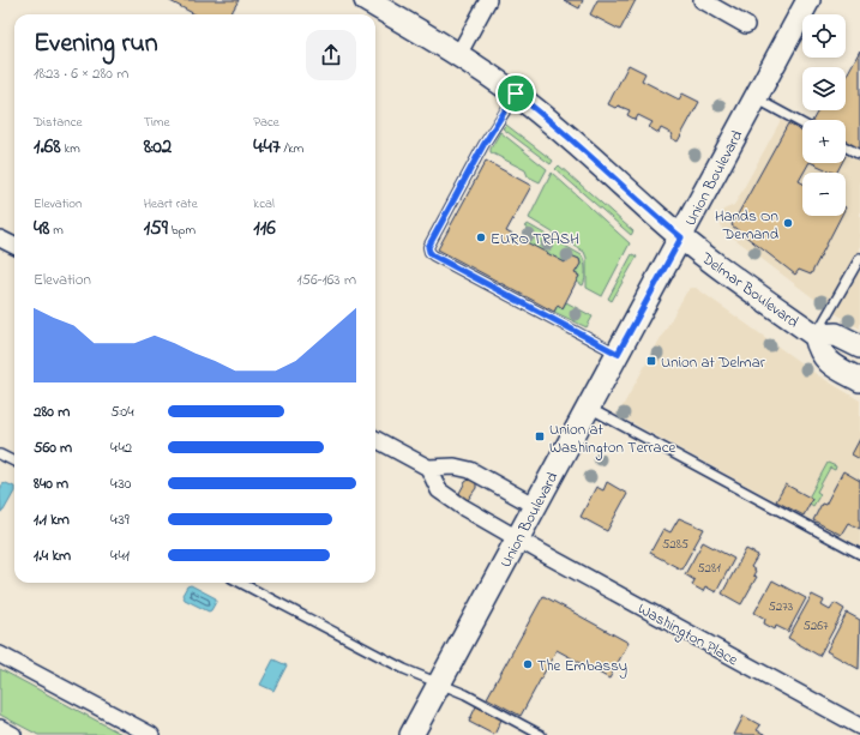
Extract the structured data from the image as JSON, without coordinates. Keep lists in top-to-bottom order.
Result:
{
  "streets": {
    "main road": ["Union Boulevard", "Delmar Boulevard"],
    "street": ["Washington Place"]
  },
  "crossings": [
    ["Union Boulevard", "Delmar Boulevard"],
    ["Union Boulevard", "Washington Place"]
  ],
  "places": {
    "other": ["Hands On Demand", "EURO TRASH", "The Embassy"],
    "transit": ["Union at Delmar", "Union at Washington Terrace"]
  },
  "house_numbers": [
    "5285",
    "5281",
    "5273",
    "5267"
  ],
  "page": {
    "map_buttons": ["+", "−"],
    "heading": ["Evening run", "18:23 · 6 × 280 m"],
    "stats": [
      ["Distance", "1.68 km"],
      ["Time", "8:02"],
      ["Pace", "4:47 /km"],
      ["Elevation", "48 m"],
      ["Heart rate", "159 bpm"],
      ["kcal", "116"]
    ],
    "chart": ["Elevation", "156–163 m"],
    "list": [
      {
        "name": "280 m",
        "note": "5:04"
      },
      {
        "name": "560 m",
        "note": "4:42"
      },
      {
        "name": "840 m",
        "note": "4:30"
      },
      {
        "name": "1.1 km",
        "note": "4:39"
      },
      {
        "name": "1.4 km",
        "note": "4:41"
      }
    ]
  }
}
